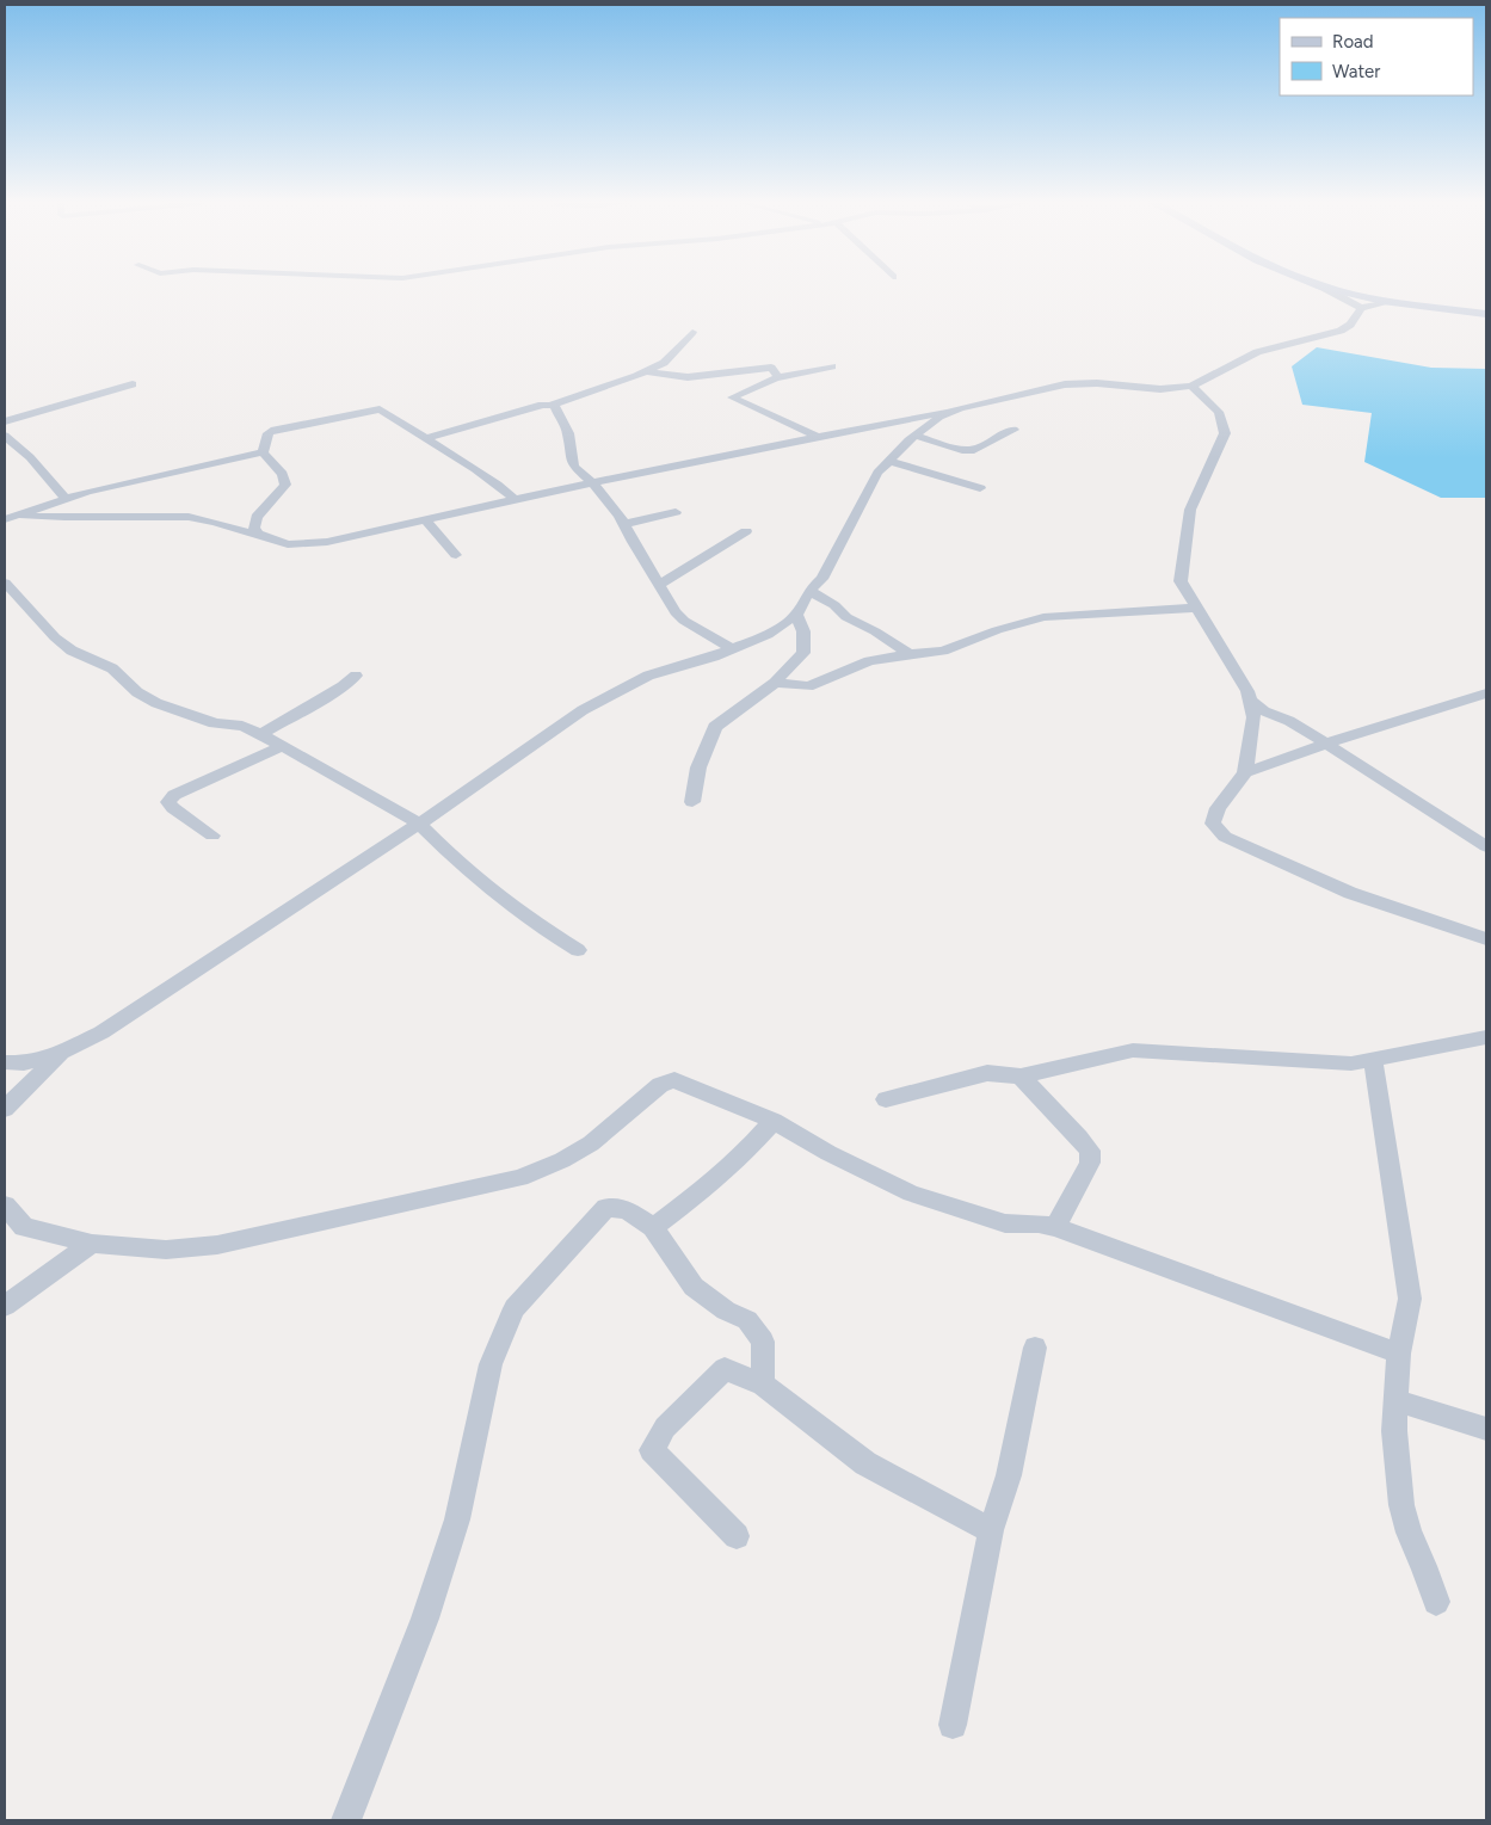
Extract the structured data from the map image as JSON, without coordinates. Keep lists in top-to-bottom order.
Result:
{
  "legend": ["Road", "Water"]
}
